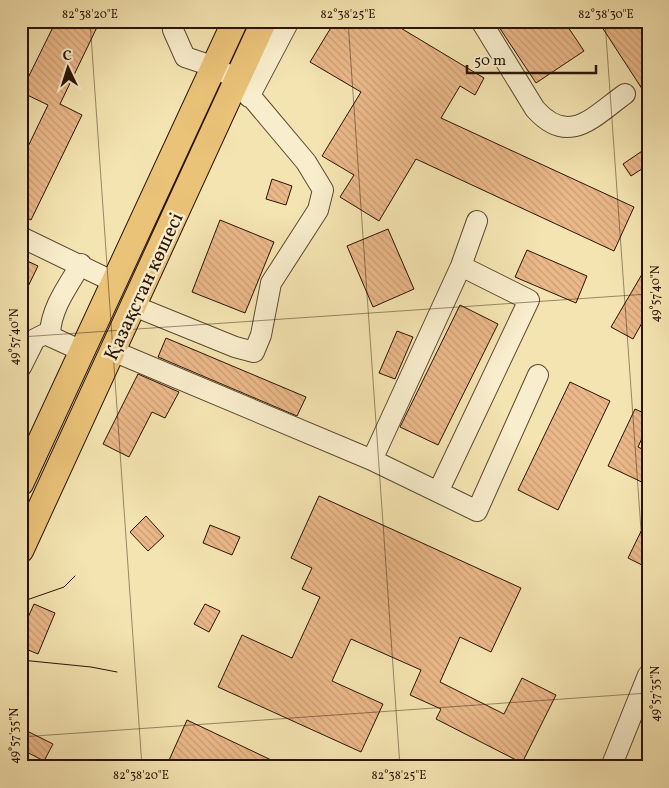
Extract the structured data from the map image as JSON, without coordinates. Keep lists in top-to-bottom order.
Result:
{
  "streets": {
    "main road": ["Қазақстан көшесі"]
  },
  "scale_bar": "50 m",
  "north": "top",
  "coordinates": [
    "82°38'20\"E",
    "82°38'25\"E",
    "82°38'30\"E",
    "49°57'40\"N",
    "49°57'35\"N"
  ]
}
